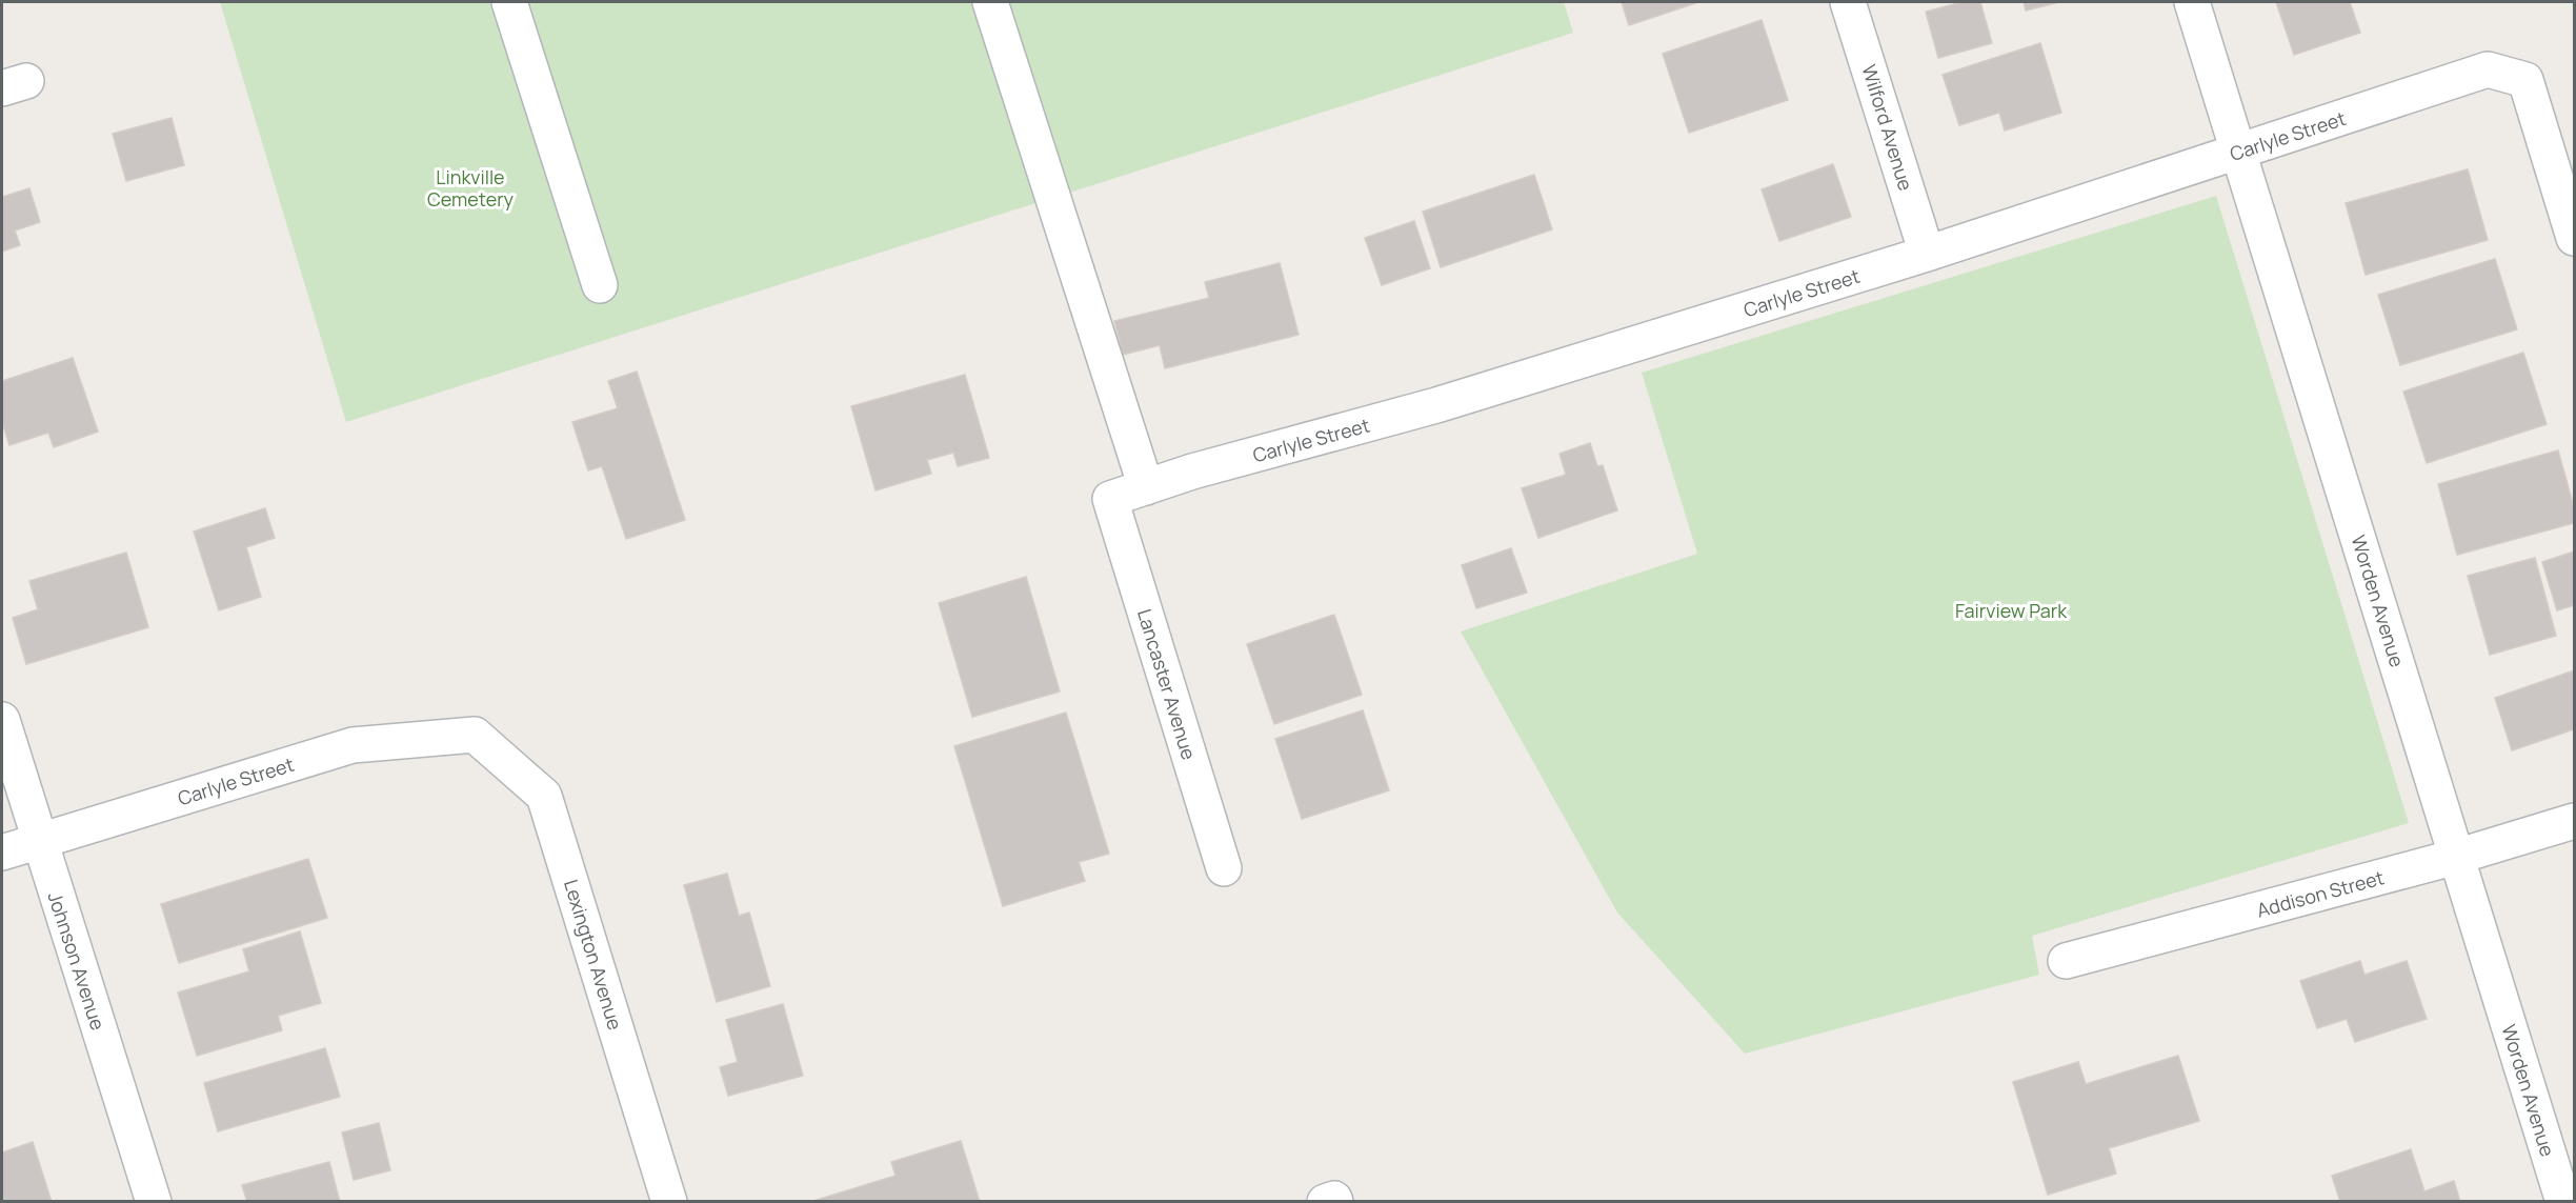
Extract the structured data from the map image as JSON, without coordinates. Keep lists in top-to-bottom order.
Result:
{
  "streets": {
    "street": [
      "Wilford Avenue",
      "Carlyle Street",
      "Worden Avenue",
      "Lancaster Avenue",
      "Addison Street",
      "Lexington Avenue",
      "Johnson Avenue"
    ]
  },
  "crossings": [
    ["Wilford Avenue", "Carlyle Street"],
    ["Carlyle Street", "Worden Avenue"],
    ["Carlyle Street", "Lancaster Avenue"],
    ["Carlyle Street", "Lexington Avenue"],
    ["Carlyle Street", "Johnson Avenue"],
    ["Worden Avenue", "Addison Street"]
  ],
  "parks": ["Linkville Cemetery", "Fairview Park"]
}
